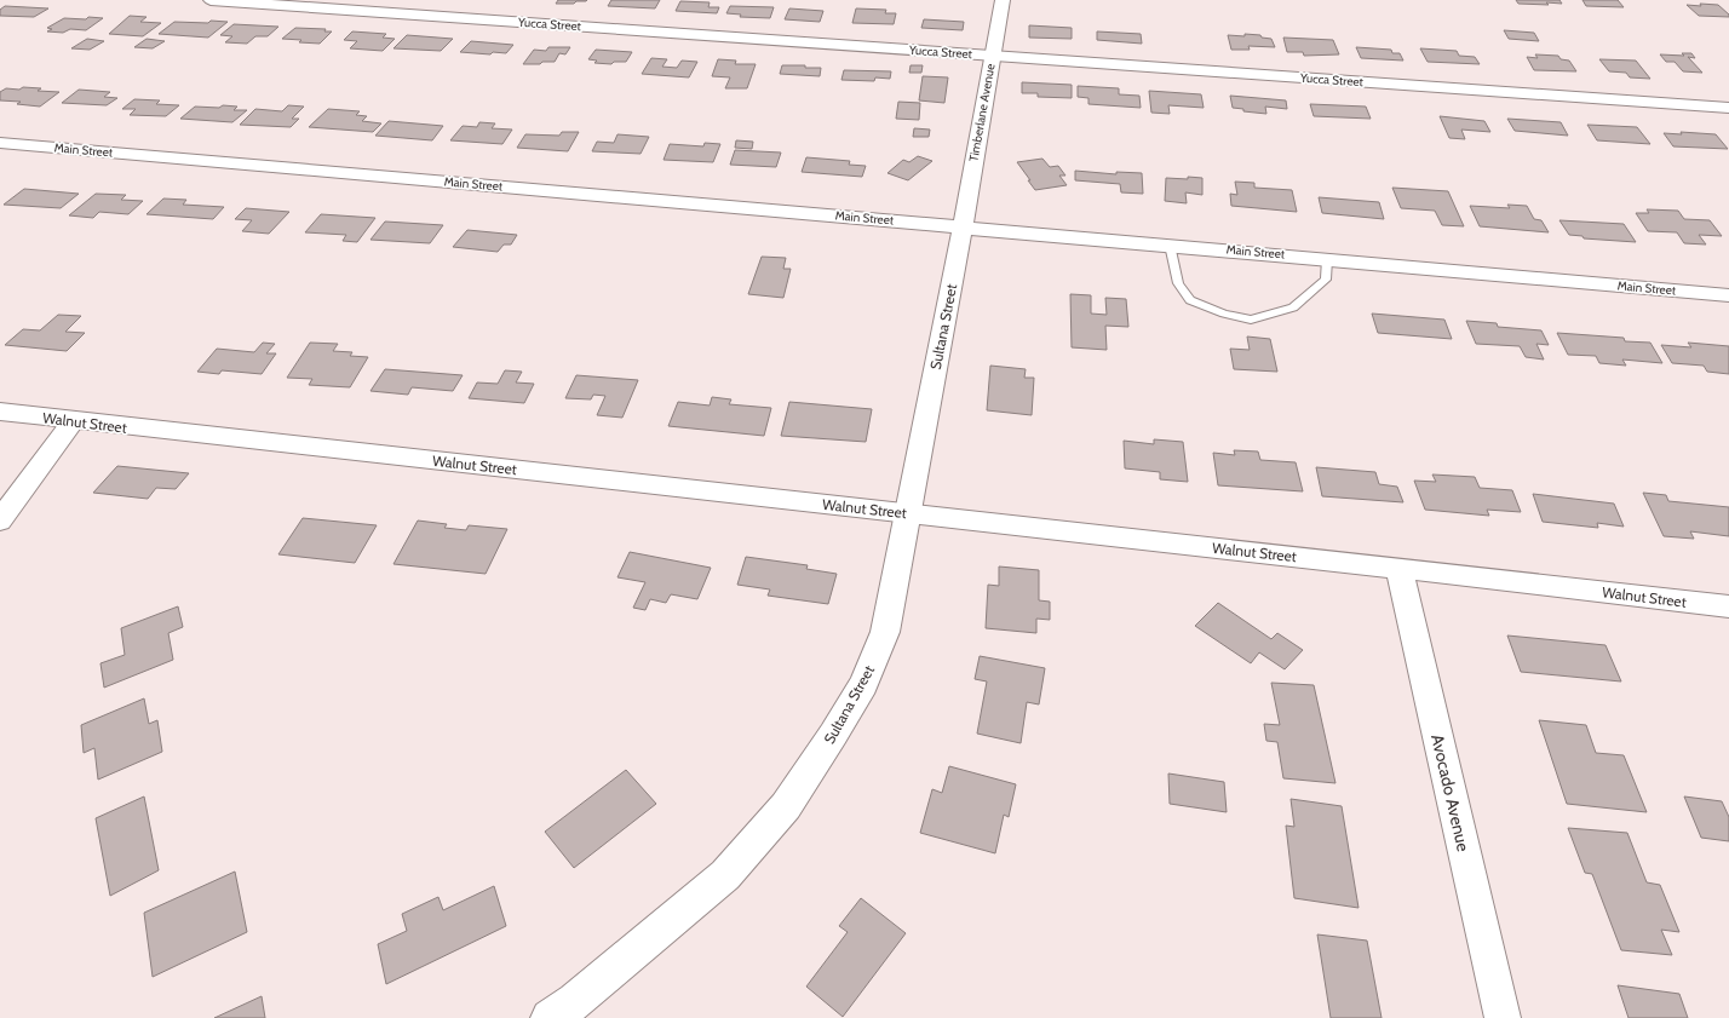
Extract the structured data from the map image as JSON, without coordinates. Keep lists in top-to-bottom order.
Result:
{
  "streets": {
    "main road": ["Timberlane Avenue", "Main Street", "Sultana Street"],
    "street": ["Yucca Street", "Walnut Street", "Avocado Avenue"]
  },
  "crossings": [
    ["Yucca Street", "Timberlane Avenue"],
    ["Timberlane Avenue", "Main Street"],
    ["Timberlane Avenue", "Sultana Street"],
    ["Main Street", "Sultana Street"],
    ["Sultana Street", "Walnut Street"],
    ["Walnut Street", "Avocado Avenue"]
  ]
}
